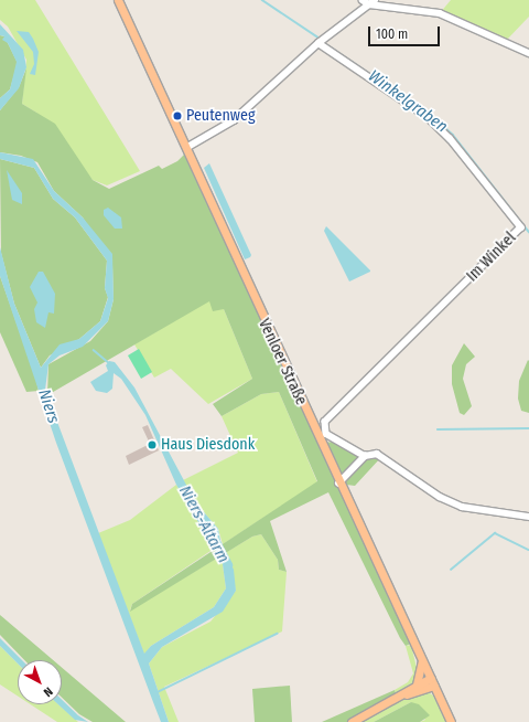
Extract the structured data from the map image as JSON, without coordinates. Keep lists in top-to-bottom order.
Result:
{
  "streets": {
    "main road": ["Venloer Straße"],
    "street": ["Im Winkel"]
  },
  "water": ["Winkelgraben", "Niers", "Niers-Altarm"],
  "places": ["Peutenweg", "Haus Diesdonk"],
  "scale_bar": "100 m",
  "north": "bottom right"
}
